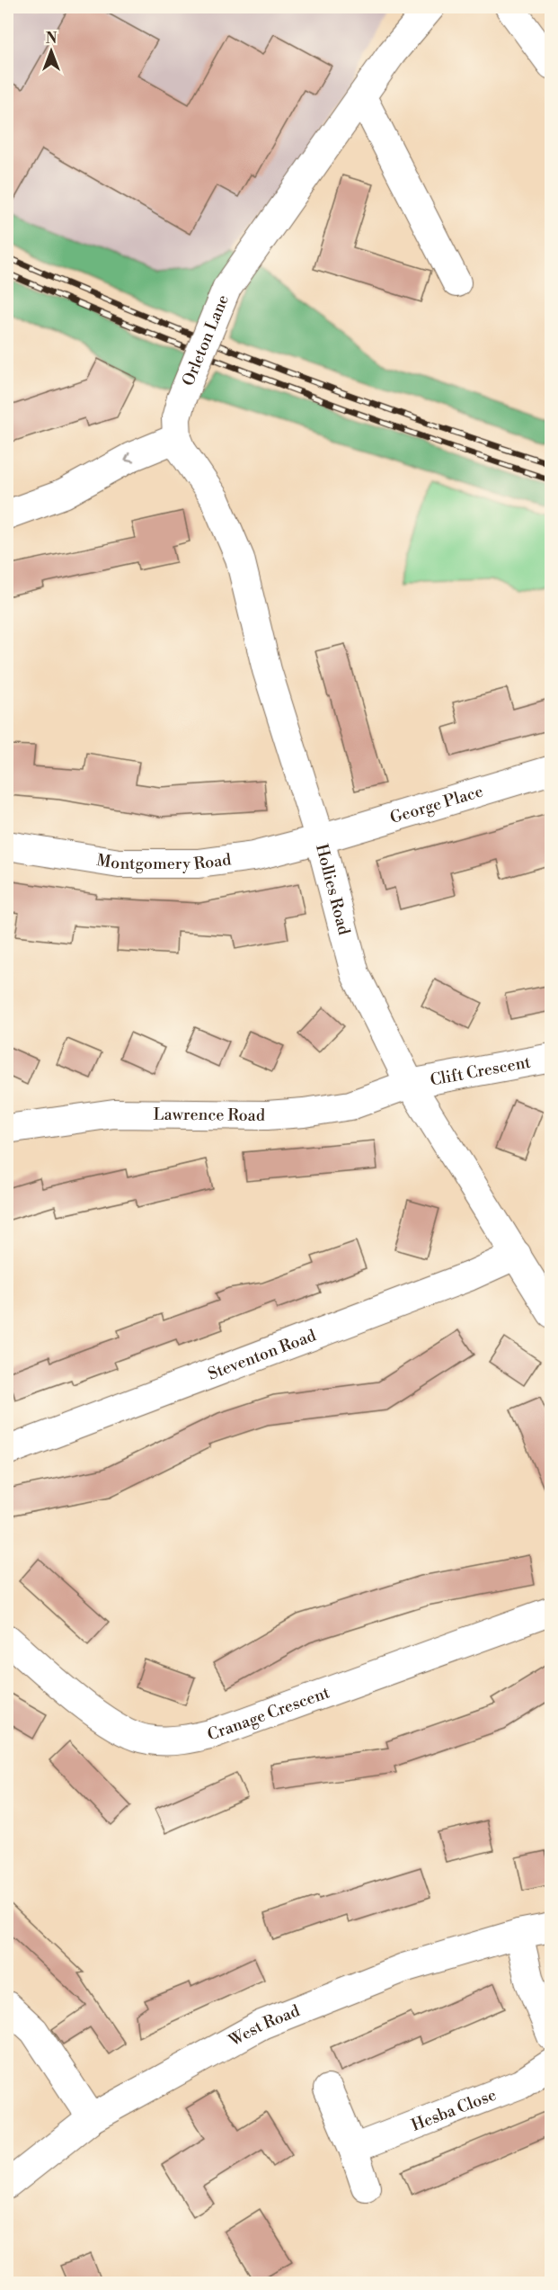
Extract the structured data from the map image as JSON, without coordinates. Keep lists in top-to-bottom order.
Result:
{
  "streets": {
    "street": [
      "Orleton Lane",
      "George Place",
      "Montgomery Road",
      "Hollies Road",
      "Clift Crescent",
      "Lawrence Road",
      "Steventon Road",
      "Cranage Crescent",
      "West Road",
      "Hesba Close"
    ]
  },
  "crossings": [
    ["Orleton Lane", "Hollies Road"],
    ["George Place", "Montgomery Road"],
    ["George Place", "Hollies Road"],
    ["Montgomery Road", "Hollies Road"],
    ["Hollies Road", "Clift Crescent"],
    ["Hollies Road", "Lawrence Road"],
    ["Hollies Road", "Steventon Road"],
    ["Clift Crescent", "Lawrence Road"]
  ],
  "north": "top"
}
